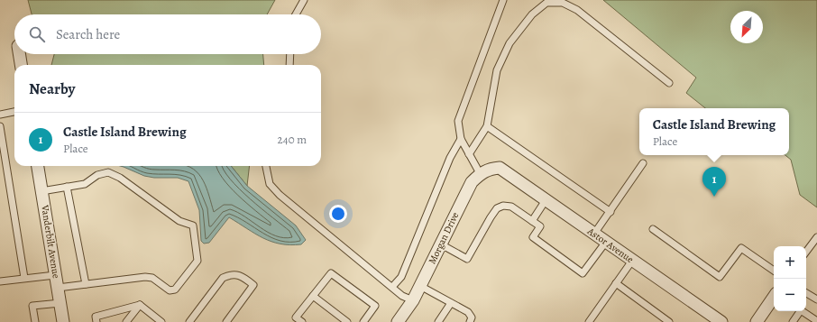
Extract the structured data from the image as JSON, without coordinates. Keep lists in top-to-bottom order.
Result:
{
  "streets": {
    "street": ["Morgan Drive", "Vanderbilt Avenue", "Astor Avenue"]
  },
  "crossings": [
    ["Morgan Drive", "Astor Avenue"]
  ],
  "north": "bottom left",
  "page": {
    "search": "Search here",
    "heading": "Nearby",
    "popup": ["Castle Island Brewing", "Place"],
    "list": [
      {
        "mark": "1",
        "name": "Castle Island Brewing",
        "note": "Place",
        "value": "240 m"
      }
    ],
    "pins": "1",
    "map_buttons": ["+", "−"]
  }
}
